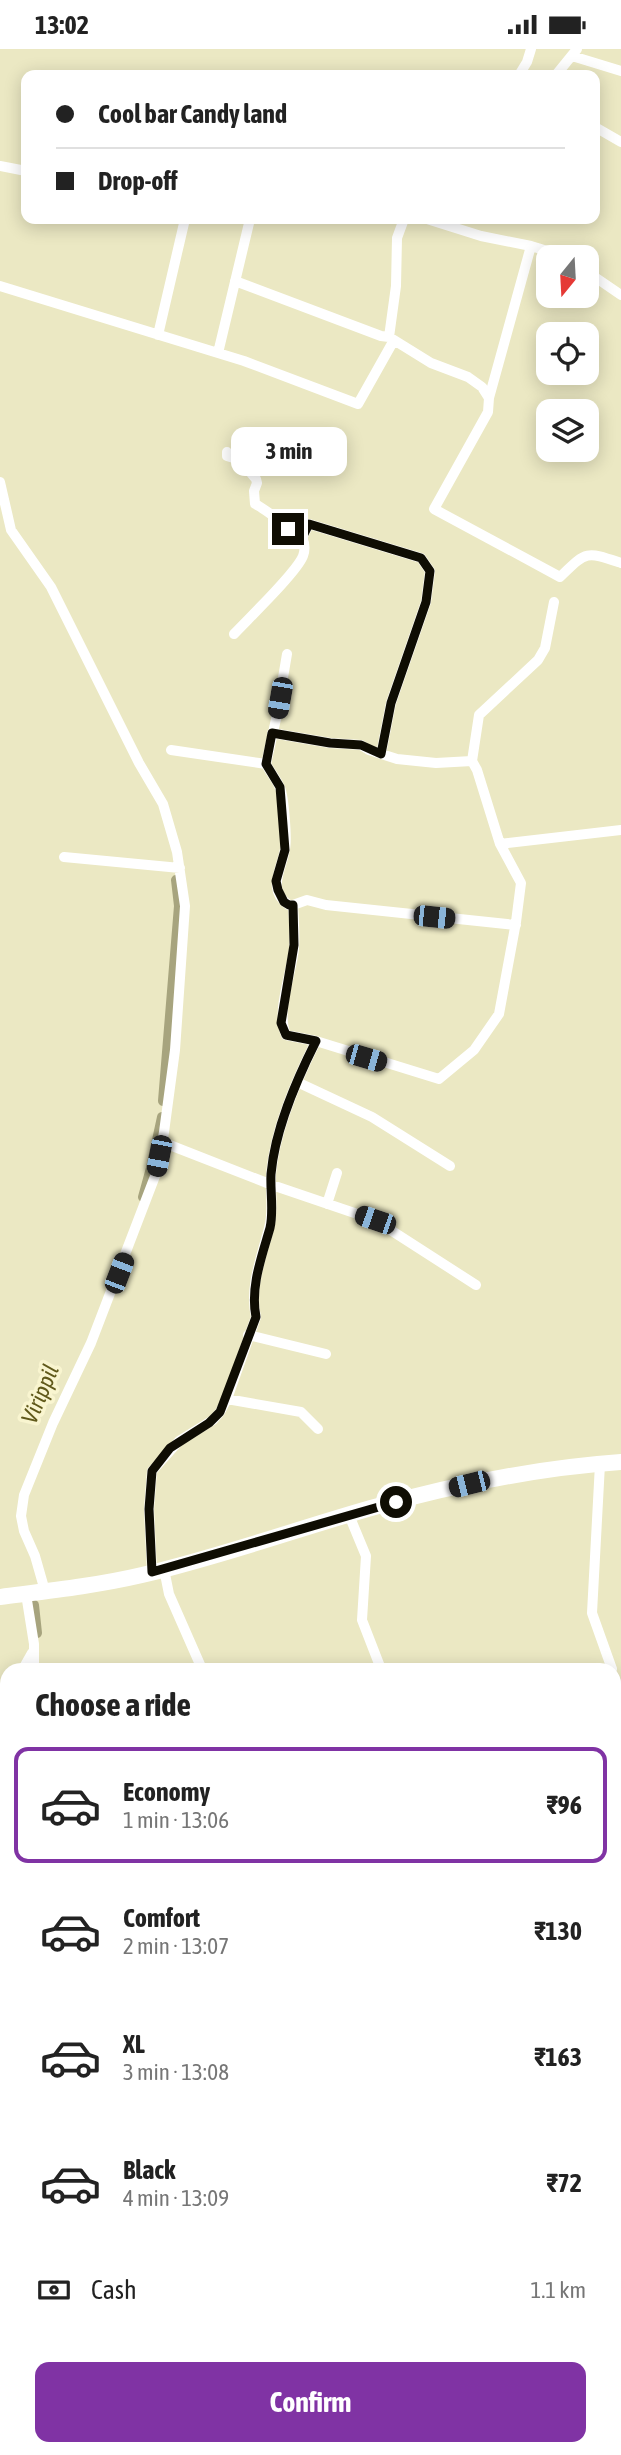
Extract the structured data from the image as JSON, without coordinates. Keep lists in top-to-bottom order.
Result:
{
  "water": ["Virippil"],
  "north": "bottom",
  "page": {
    "status": "13:02",
    "banner": ["Cool bar Candy land", "Drop-off"],
    "bubble": "3 min",
    "heading": "Choose a ride",
    "list": [
      {
        "name": "Economy",
        "note": "1 min · 13:06",
        "value": "₹96"
      },
      {
        "name": "Comfort",
        "note": "2 min · 13:07",
        "value": "₹130"
      },
      {
        "name": "XL",
        "note": "3 min · 13:08",
        "value": "₹163"
      },
      {
        "name": "Black",
        "note": "4 min · 13:09",
        "value": "₹72"
      }
    ],
    "pay": ["Cash", "1.1 km"],
    "buttons": "Confirm"
  }
}
